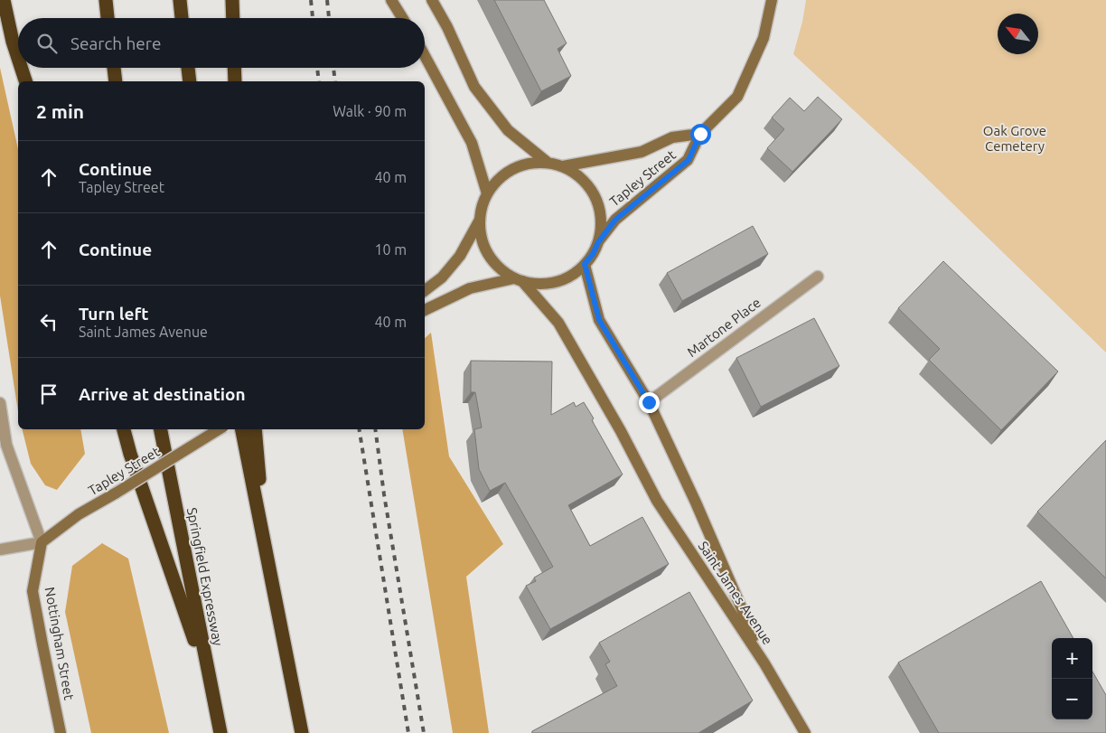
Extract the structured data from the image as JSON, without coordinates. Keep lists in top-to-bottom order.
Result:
{
  "streets": {
    "highway": ["Springfield Expressway"],
    "main road": ["Tapley Street", "Saint James Avenue", "Nottingham Street"],
    "street": ["Martone Place"]
  },
  "crossings": [
    ["Tapley Street", "Saint James Avenue"],
    ["Tapley Street", "Nottingham Street"],
    ["Martone Place", "Saint James Avenue"]
  ],
  "parks": ["Oak Grove Cemetery"],
  "north": "top left",
  "page": {
    "search": "Search here",
    "heading": ["2 min", "Walk · 90 m"],
    "list": [
      ["Continue", "Tapley Street", "40 m"],
      ["Continue", "10 m"],
      ["Turn left", "Saint James Avenue", "40 m"],
      "Arrive at destination"
    ],
    "map_buttons": ["+", "−"]
  }
}
